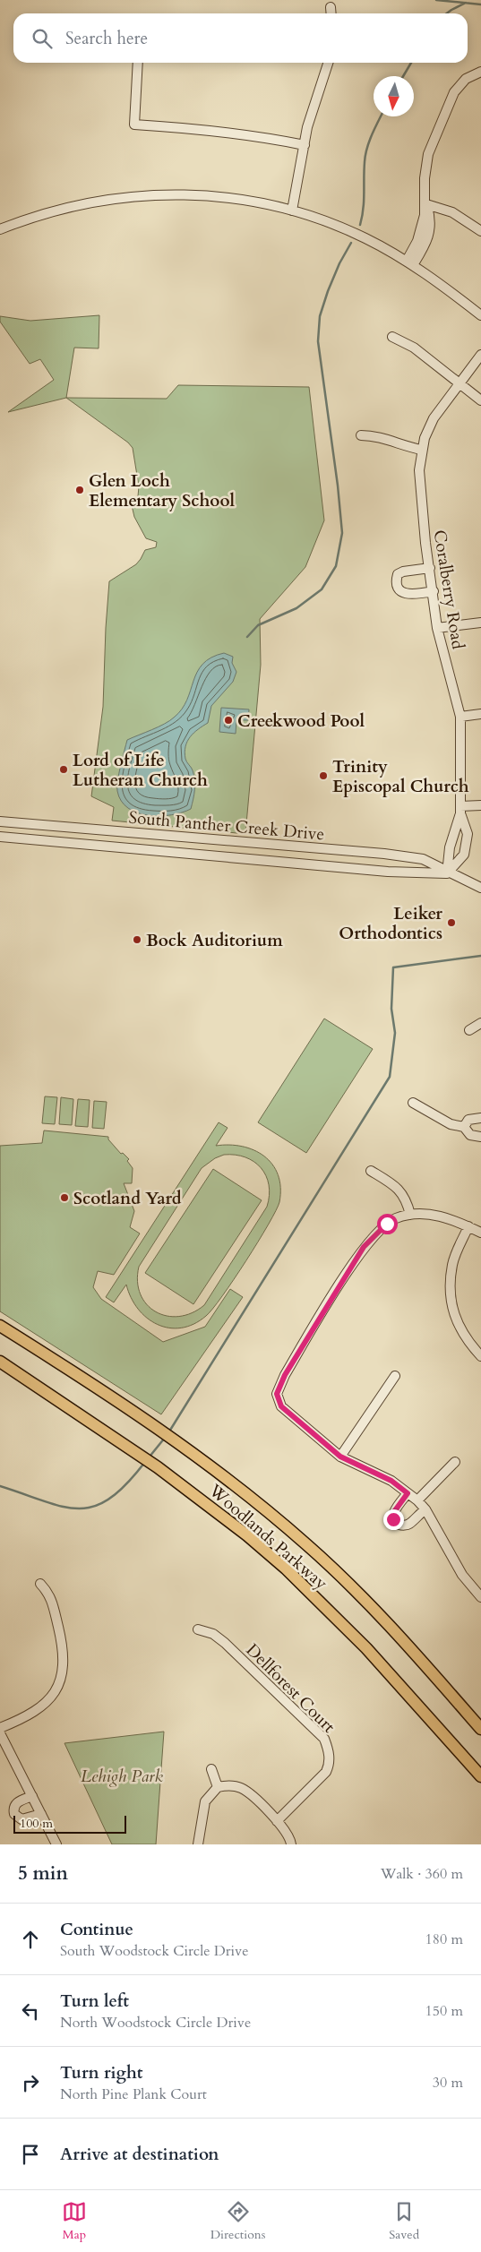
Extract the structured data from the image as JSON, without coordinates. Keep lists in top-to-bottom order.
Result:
{
  "streets": {
    "main road": ["Woodlands Parkway"],
    "street": ["Coralberry Road", "South Panther Creek Drive", "Dellforest Court"]
  },
  "crossings": [
    ["Coralberry Road", "South Panther Creek Drive"]
  ],
  "parks": ["Lehigh Park"],
  "places": [
    "Glen Loch Elementary School",
    "Creekwood Pool",
    "Lord of Life Lutheran Church",
    "Trinity Episcopal Church",
    "Leiker Orthodontics",
    "Bock Auditorium",
    "Scotland Yard"
  ],
  "scale_bar": "100 m",
  "north": "bottom",
  "page": {
    "search": "Search here",
    "scale": "100 m",
    "heading": ["5 min", "Walk · 360 m"],
    "list": [
      ["Continue", "South Woodstock Circle Drive", "180 m"],
      ["Turn left", "North Woodstock Circle Drive", "150 m"],
      ["Turn right", "North Pine Plank Court", "30 m"],
      "Arrive at destination"
    ],
    "nav": ["Map", "Directions", "Saved"]
  }
}
